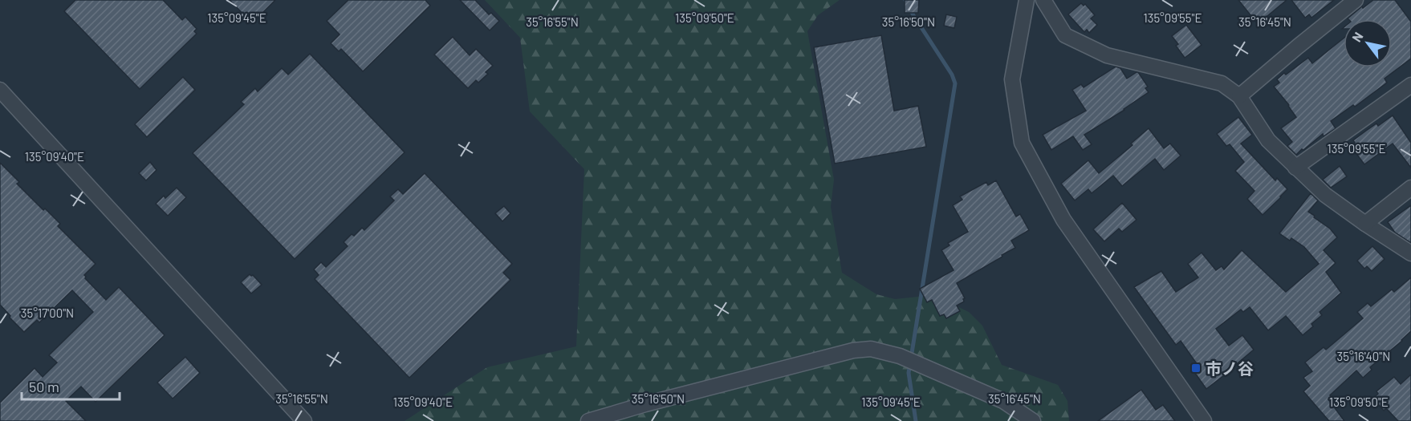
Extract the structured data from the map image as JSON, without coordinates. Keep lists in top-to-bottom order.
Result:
{
  "places": {
    "transit": ["市ノ谷"]
  },
  "scale_bar": "50 m",
  "north": "top left",
  "coordinates": [
    "135°09'50\"E",
    "135°09'55\"E",
    "135°09'45\"E",
    "35°16'55\"N",
    "35°16'50\"N",
    "35°16'45\"N",
    "135°09'40\"E",
    "35°17'00\"N",
    "35°16'40\"N"
  ]
}
